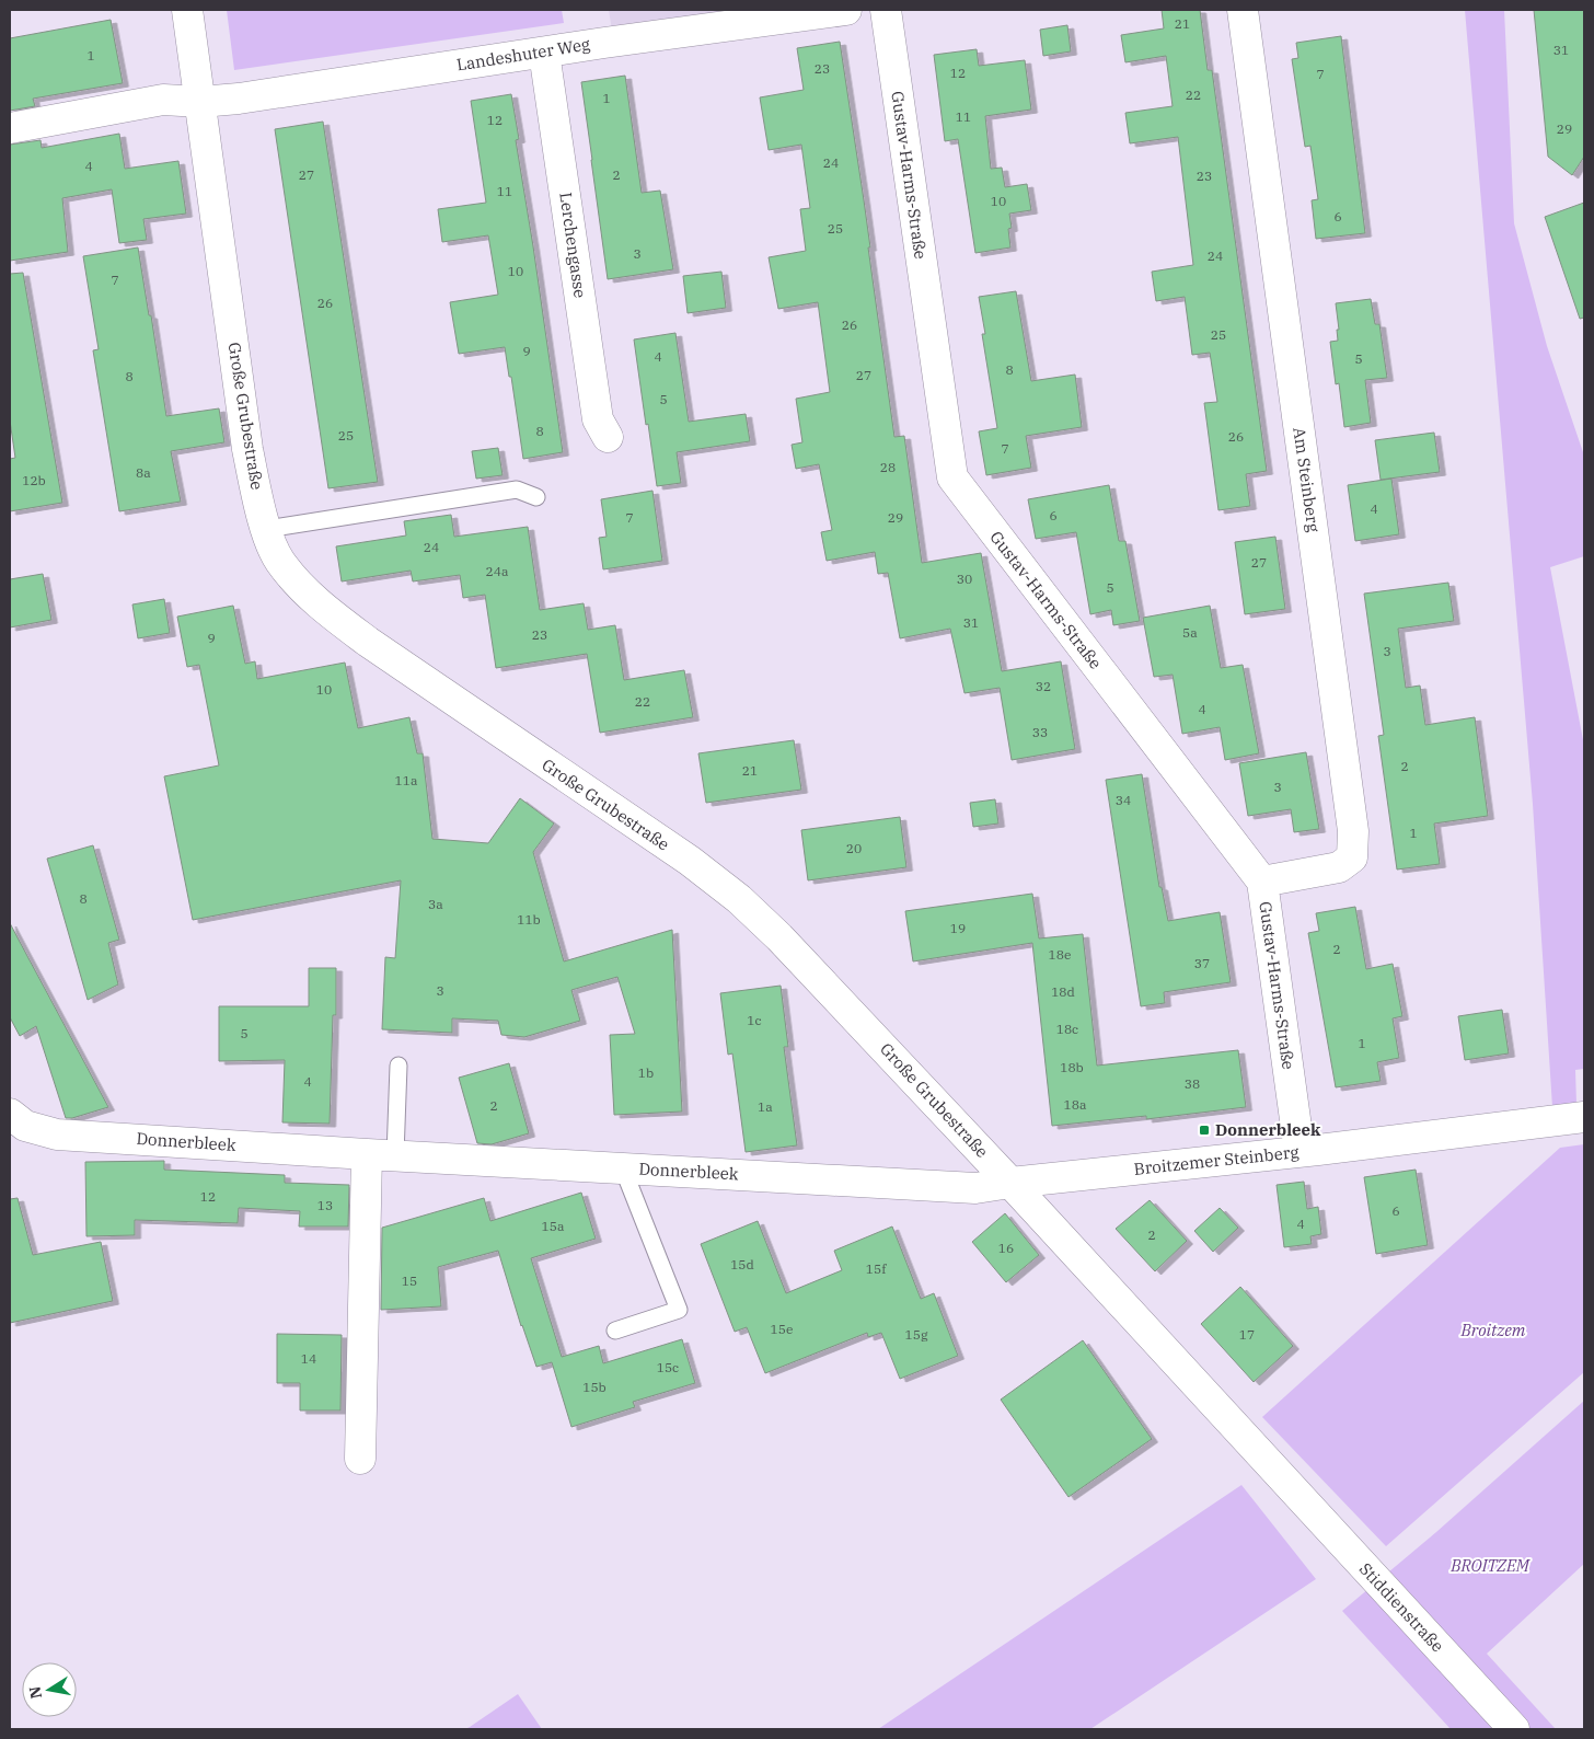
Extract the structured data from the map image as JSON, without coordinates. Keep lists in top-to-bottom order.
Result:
{
  "streets": {
    "street": [
      "Landeshuter Weg",
      "Gustav-Harms-Straße",
      "Lerchengasse",
      "Große Grubestraße",
      "Am Steinberg",
      "Donnerbleek",
      "Broitzemer Steinberg",
      "Stiddienstraße"
    ]
  },
  "crossings": [
    ["Landeshuter Weg", "Lerchengasse"],
    ["Landeshuter Weg", "Große Grubestraße"],
    ["Gustav-Harms-Straße", "Am Steinberg"],
    ["Gustav-Harms-Straße", "Broitzemer Steinberg"],
    ["Große Grubestraße", "Donnerbleek"],
    ["Große Grubestraße", "Broitzemer Steinberg"],
    ["Große Grubestraße", "Stiddienstraße"],
    ["Donnerbleek", "Broitzemer Steinberg"]
  ],
  "parks": ["Broitzem", "BROITZEM"],
  "places": {
    "transit": ["Donnerbleek"]
  },
  "house_numbers": [
    "21",
    "31",
    "1",
    "23",
    "12",
    "7",
    "22",
    "1",
    "11",
    "12",
    "29",
    "24",
    "4",
    "27",
    "2",
    "23",
    "11",
    "10",
    "6",
    "25",
    "3",
    "24",
    "10",
    "7",
    "26",
    "26",
    "25",
    "9",
    "4",
    "5",
    "8",
    "27",
    "8",
    "5",
    "8",
    "25",
    "26",
    "7",
    "28",
    "8a",
    "12b",
    "4",
    "6",
    "7",
    "29",
    "24",
    "27",
    "24a",
    "30",
    "5",
    "31",
    "5a",
    "23",
    "9",
    "3",
    "32",
    "10",
    "22",
    "4",
    "33",
    "2",
    "21",
    "11a",
    "3",
    "34",
    "1",
    "20",
    "8",
    "3a",
    "11b",
    "19",
    "2",
    "18e",
    "37",
    "3",
    "18d",
    "1c",
    "18c",
    "5",
    "1",
    "18b",
    "1b",
    "4",
    "38",
    "18a",
    "2",
    "1a",
    "12",
    "13",
    "6",
    "4",
    "15a",
    "2",
    "16",
    "15d",
    "15f",
    "15",
    "15e",
    "15g",
    "17",
    "14",
    "15c",
    "15b"
  ],
  "north": "left"
}
